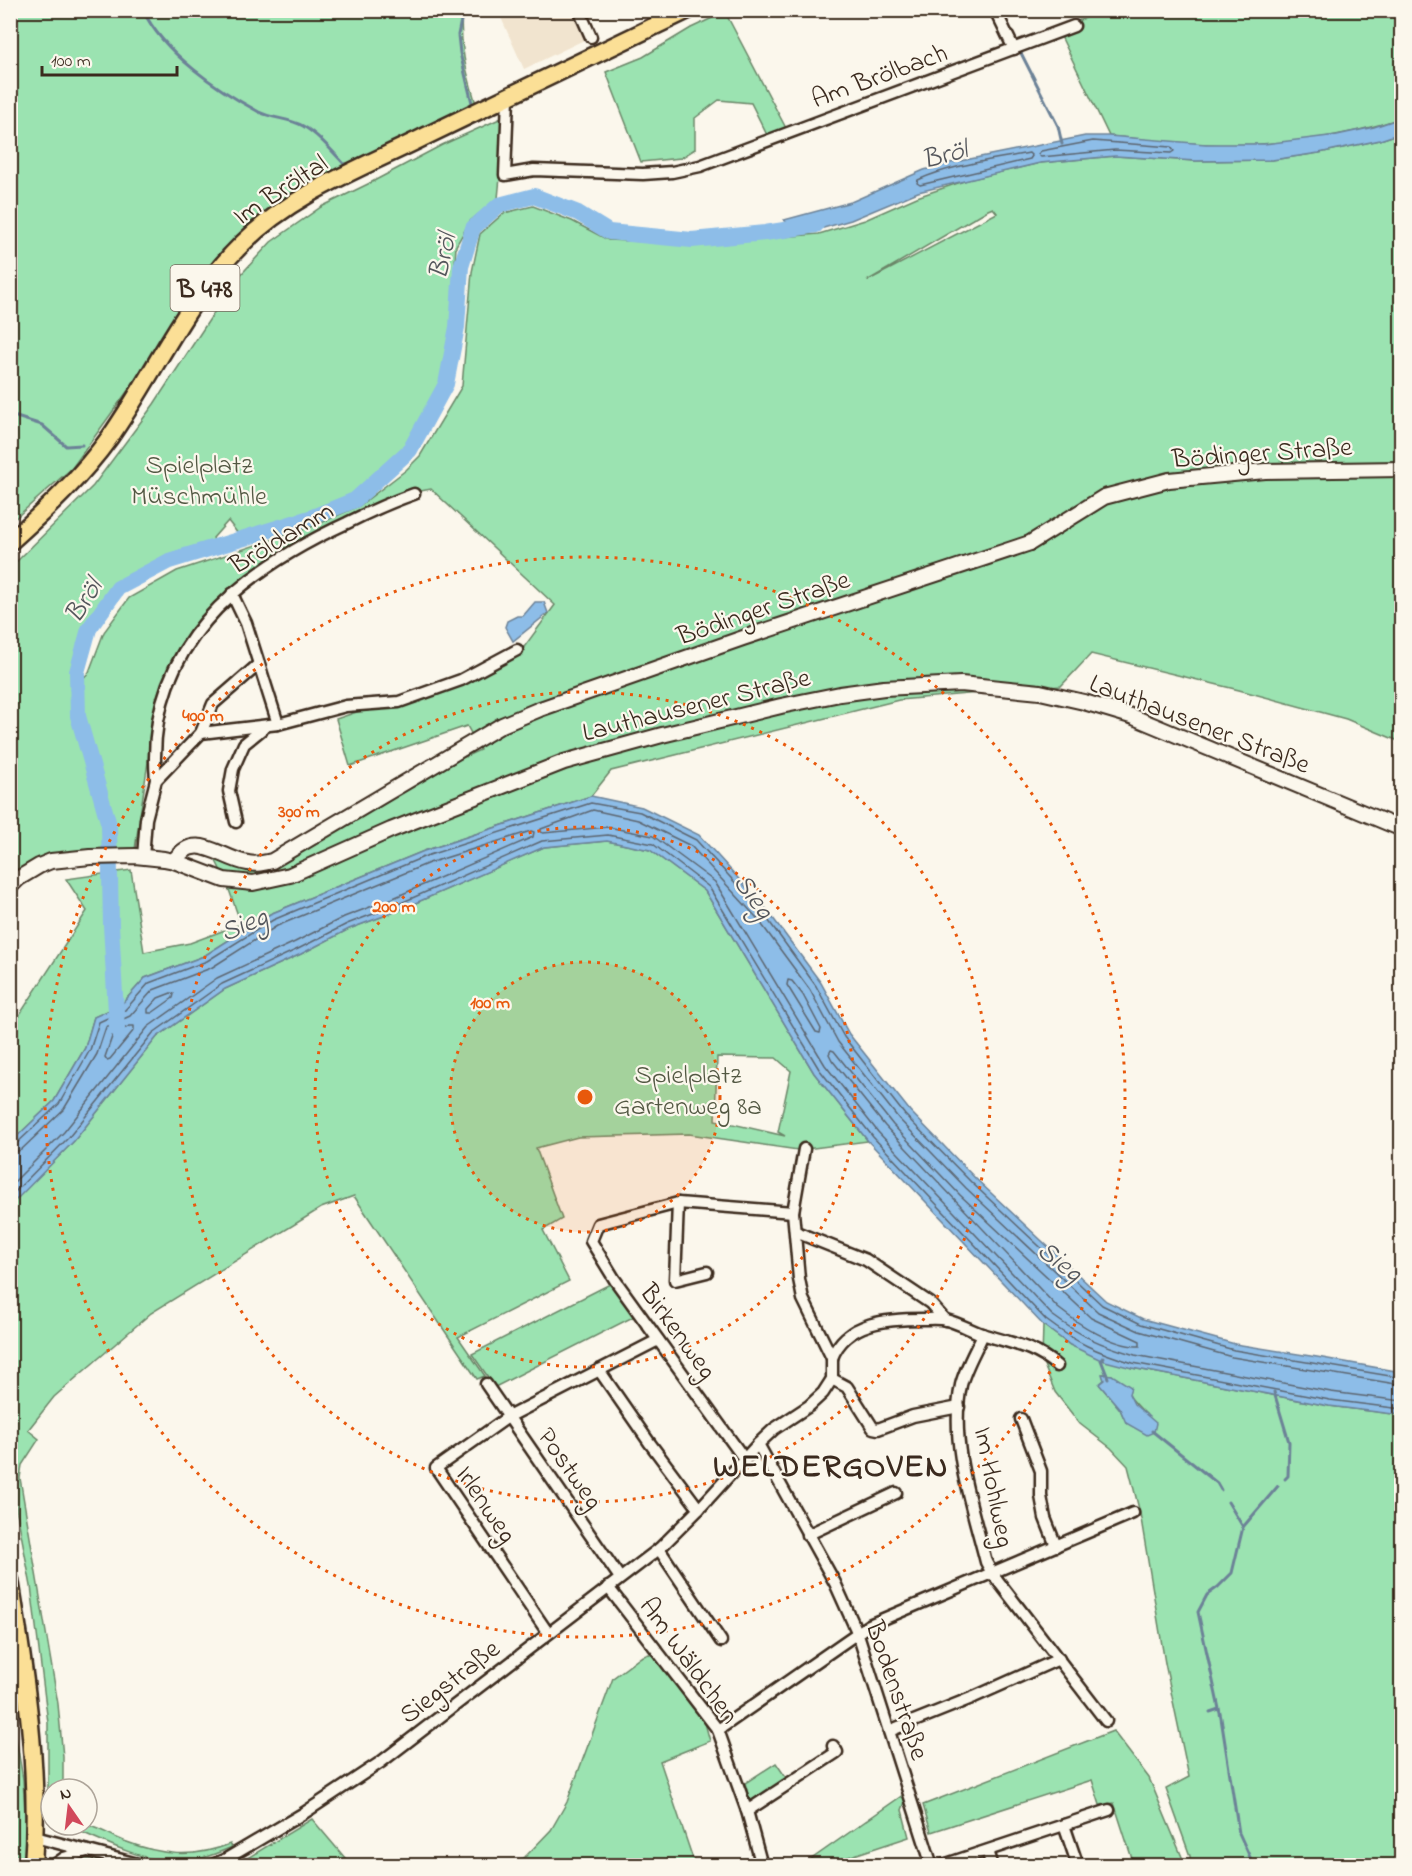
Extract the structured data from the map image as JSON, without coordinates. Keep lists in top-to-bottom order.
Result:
{
  "streets": {
    "main road": ["Im Bröltal", "B 478"],
    "street": [
      "Am Brölbach",
      "Bödinger Straße",
      "Bröldamm",
      "Lauthausener Straße",
      "Birkenweg",
      "Postweg",
      "Im Hohlweg",
      "Irlenweg",
      "Am Wäldchen",
      "Siegstraße",
      "Bodenstraße"
    ]
  },
  "crossings": [
    ["Am Brölbach", "Im Bröltal"],
    ["Bödinger Straße", "Lauthausener Straße"],
    ["Birkenweg", "Irlenweg"],
    ["Birkenweg", "Siegstraße"],
    ["Postweg", "Irlenweg"],
    ["Postweg", "Siegstraße"],
    ["Irlenweg", "Siegstraße"],
    ["Am Wäldchen", "Siegstraße"],
    ["Siegstraße", "Bodenstraße"]
  ],
  "districts": ["WELDERGOVEN"],
  "water": ["Bröl", "Sieg"],
  "parks": ["Spielplatz Müschmühle", "Spielplatz Gartenweg 8a"],
  "scale_bar": "100 m",
  "north": "top",
  "rings": [
    "400 m",
    "300 m",
    "200 m",
    "100 m"
  ]
}
